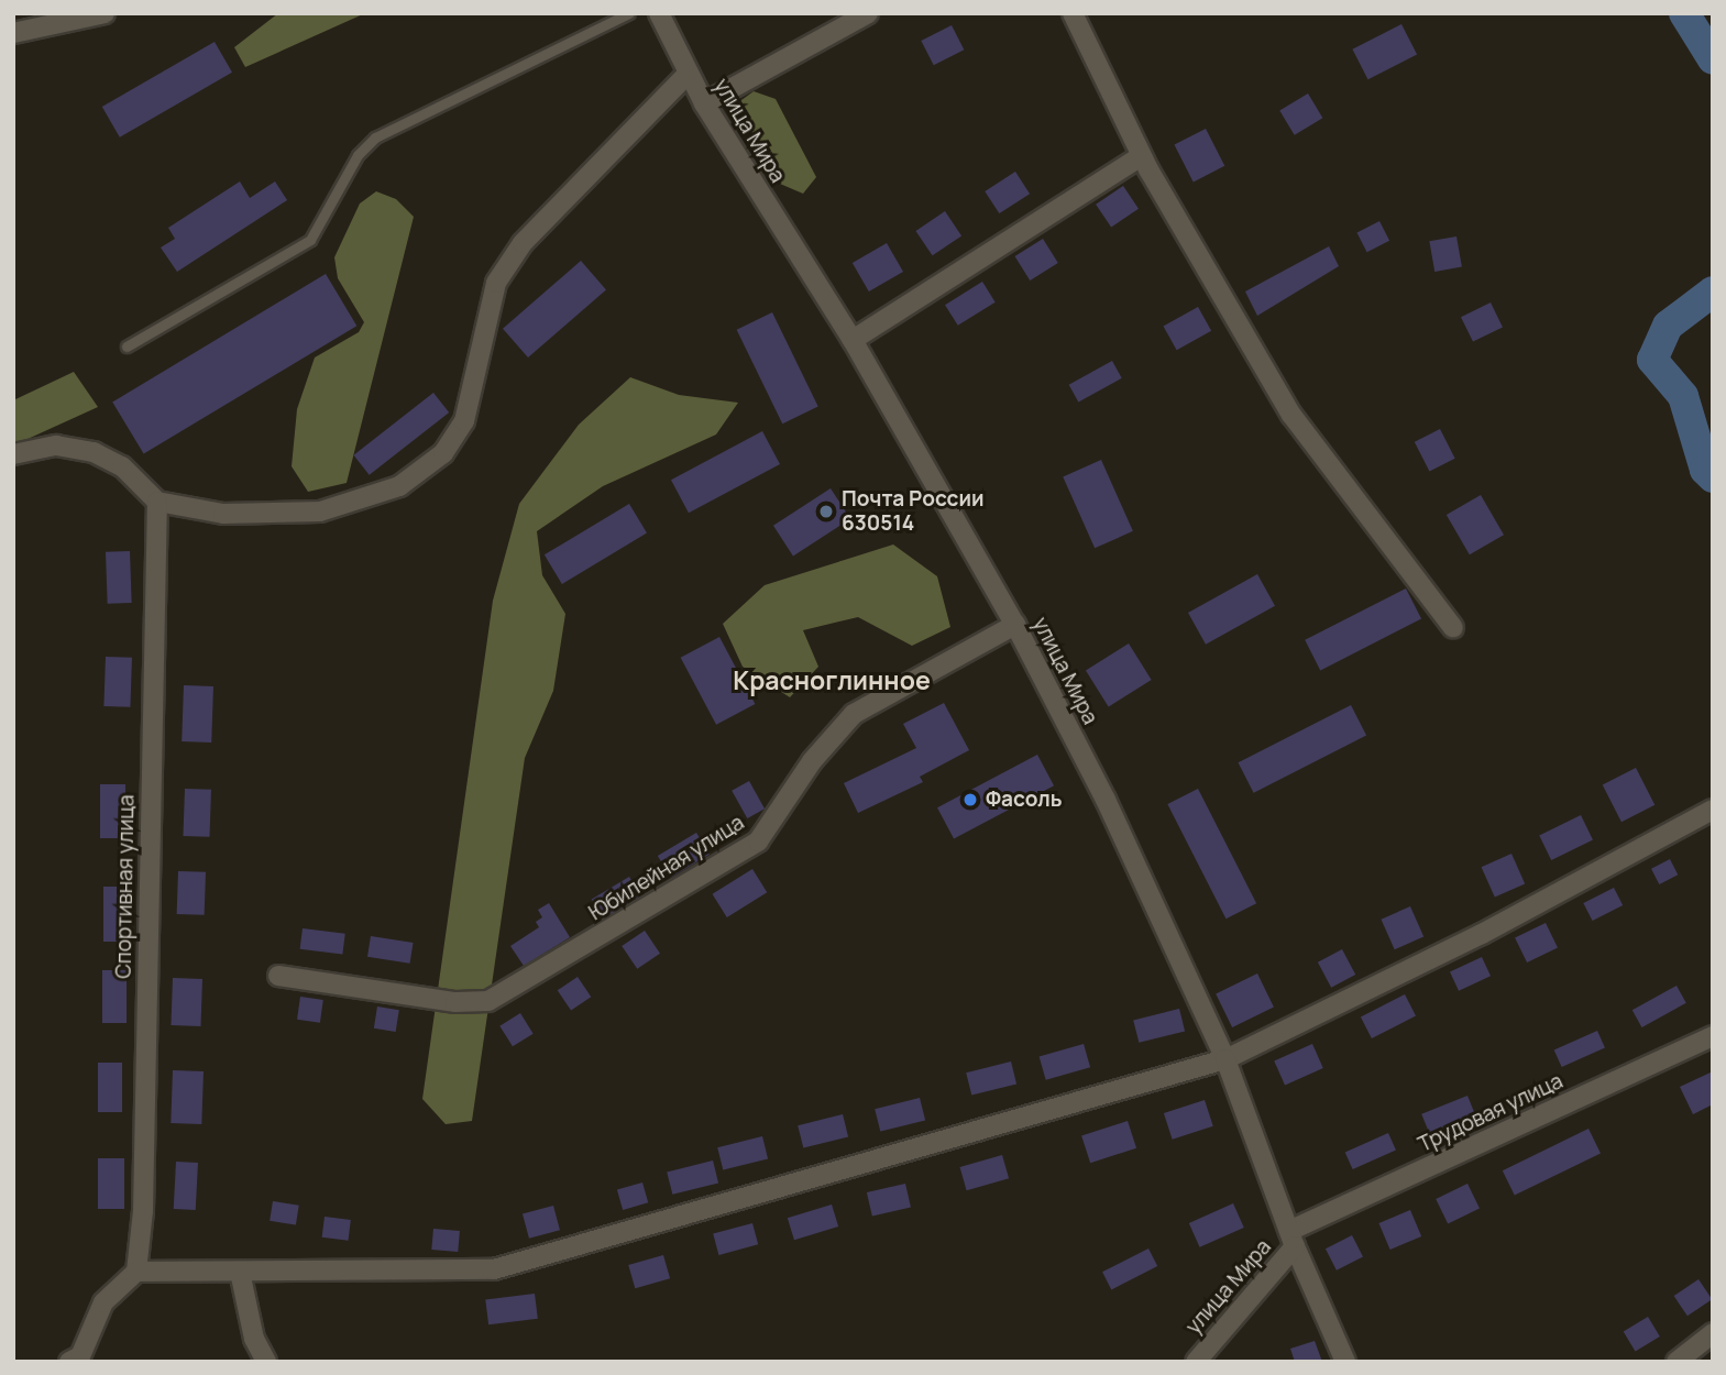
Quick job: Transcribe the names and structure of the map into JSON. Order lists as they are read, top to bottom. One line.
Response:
{"streets":{"street":["улица Мира","Юбилейная улица","Спортивная улица","Трудовая улица"]},"crossings":[["улица Мира","Юбилейная улица"],["улица Мира","Трудовая улица"]],"districts":["Красноглинное"],"places":["Почта России 630514","Фасоль"]}
